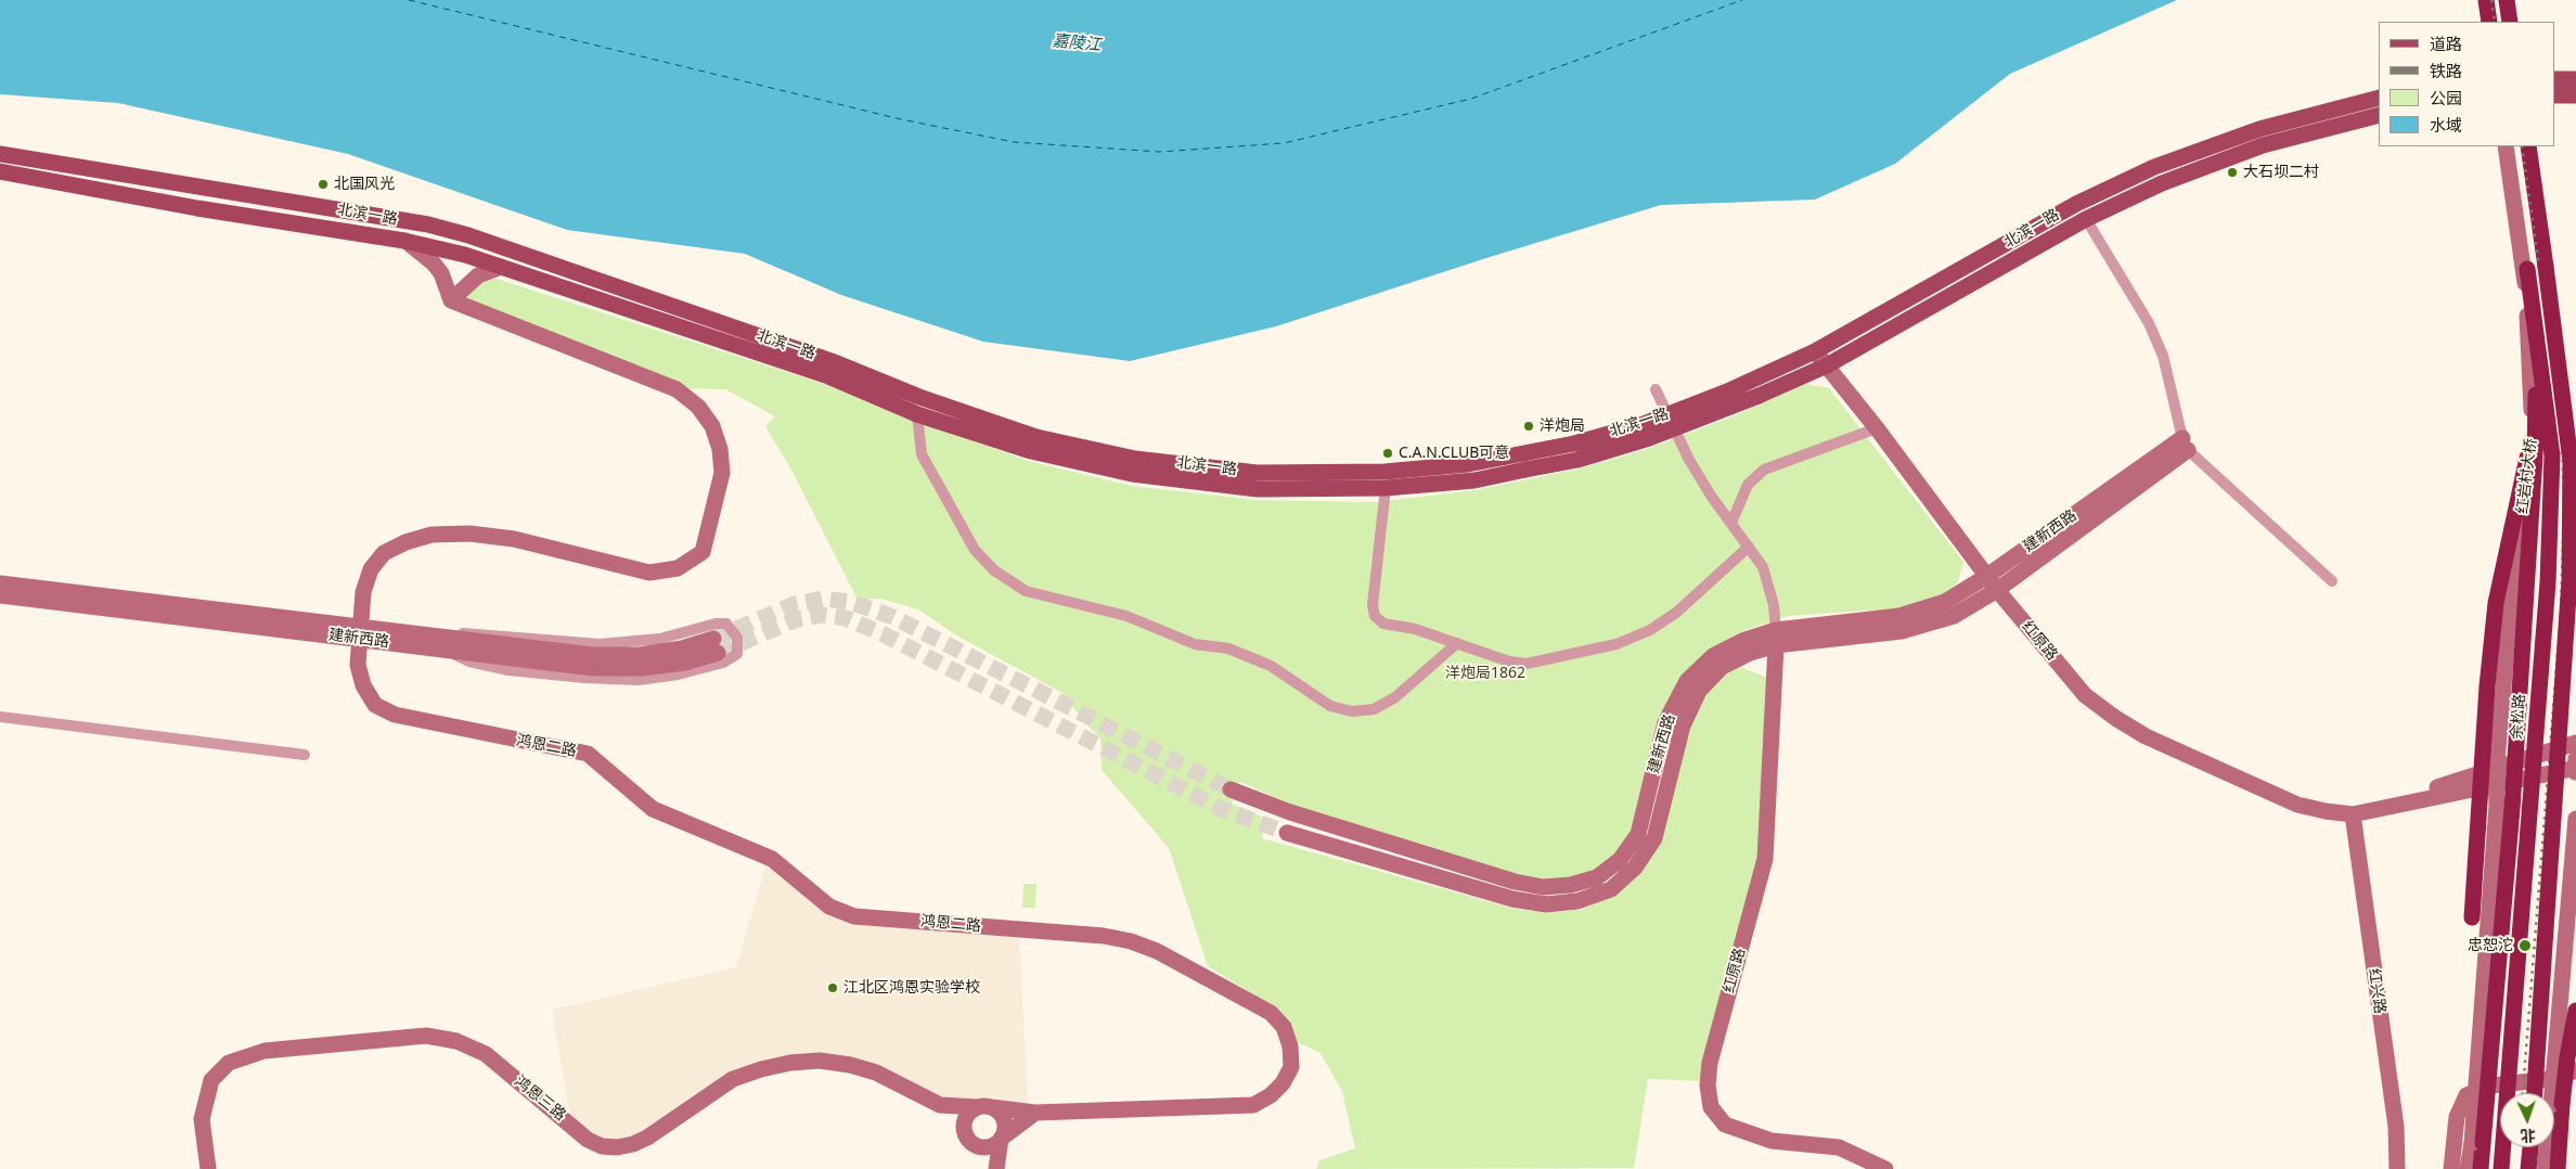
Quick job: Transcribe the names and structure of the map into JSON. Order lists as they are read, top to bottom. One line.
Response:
{"streets":{"highway":["红岩村大桥","余松路"],"main road":["北滨一路"],"street":["建新西路","红原路","鸿恩二路","红兴路","鸿恩三路"]},"crossings":[["北滨一路","红原路"],["红岩村大桥","余松路"],["建新西路","红原路"],["建新西路","鸿恩二路"],["红原路","红兴路"],["鸿恩二路","鸿恩三路"]],"water":["嘉陵江"],"parks":["洋炮局1862"],"places":["大石坝二村","北国风光","洋炮局","C.A.N.CLUB可意","忠恕沱","江北区鸿恩实验学校"],"legend":["道路","铁路","公园","水域"],"north":"bottom"}
